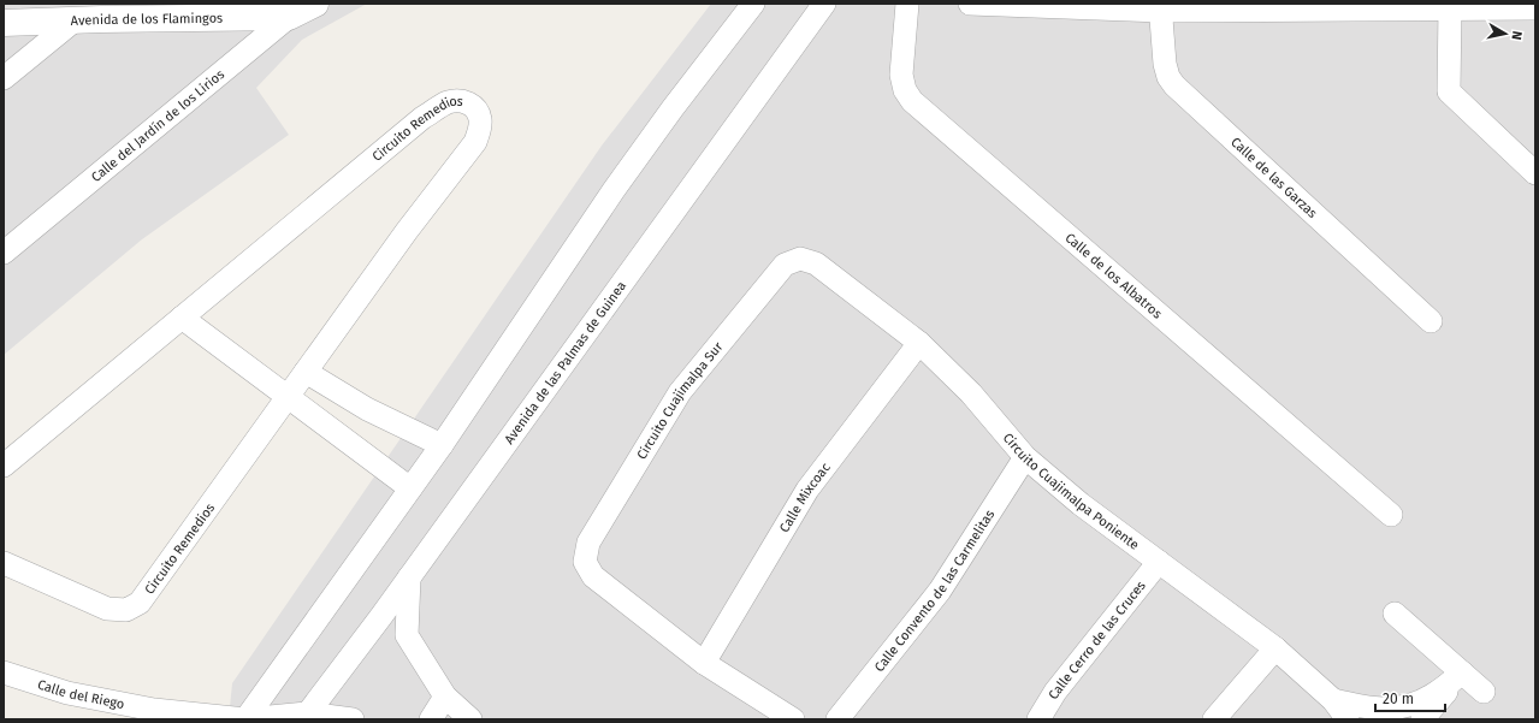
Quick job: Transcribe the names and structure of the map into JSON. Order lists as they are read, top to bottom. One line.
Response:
{"streets":{"street":["Avenida de los Flamingos","Calle del Jardín de los Lirios","Circuito Remedios","Calle de las Garzas","Calle de los Albatros","Avenida de las Palmas de Guinea","Circuito Cuajimalpa Sur","Circuito Cuajimalpa Poniente","Calle Mixcoac","Calle Convento de las Carmelitas","Calle Cerro de las Cruces","Calle del Riego"]},"crossings":[["Avenida de los Flamingos","Calle del Jardín de los Lirios"],["Avenida de las Palmas de Guinea","Calle del Riego"],["Circuito Cuajimalpa Sur","Circuito Cuajimalpa Poniente"],["Circuito Cuajimalpa Sur","Calle Mixcoac"],["Circuito Cuajimalpa Poniente","Calle Mixcoac"],["Circuito Cuajimalpa Poniente","Calle Convento de las Carmelitas"],["Circuito Cuajimalpa Poniente","Calle Cerro de las Cruces"]],"scale_bar":"20 m","north":"right"}
